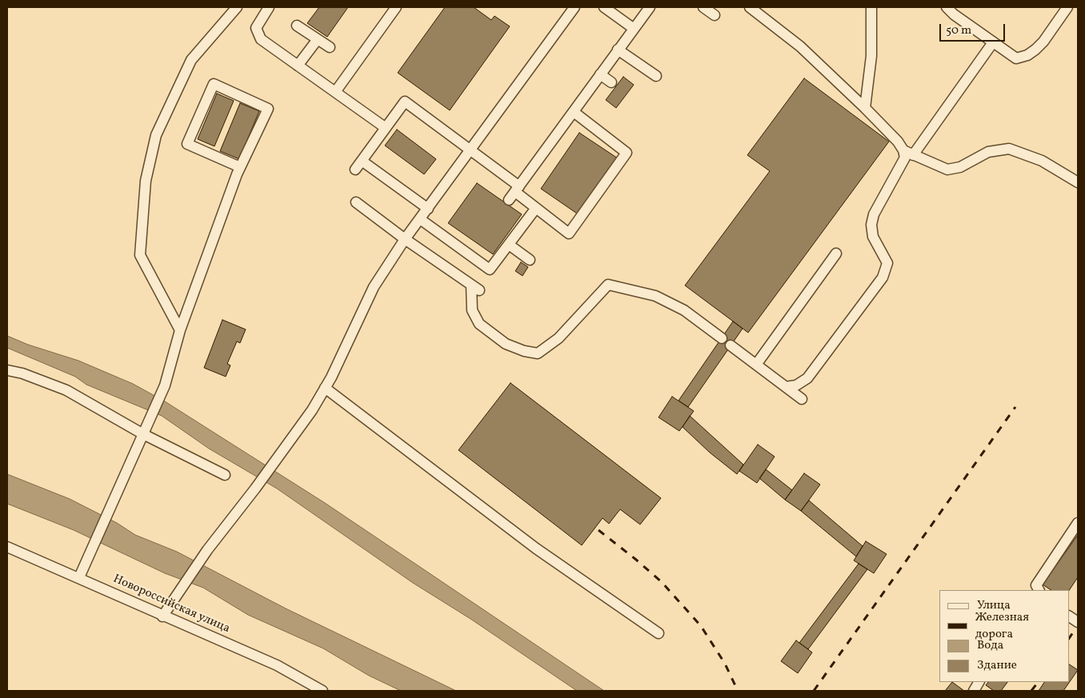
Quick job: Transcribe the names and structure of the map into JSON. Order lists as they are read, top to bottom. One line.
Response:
{"streets":{"street":["Новороссийская улица"]},"legend":["Улица","Железная дорога","Вода","Здание"],"scale_bar":"50 m"}
